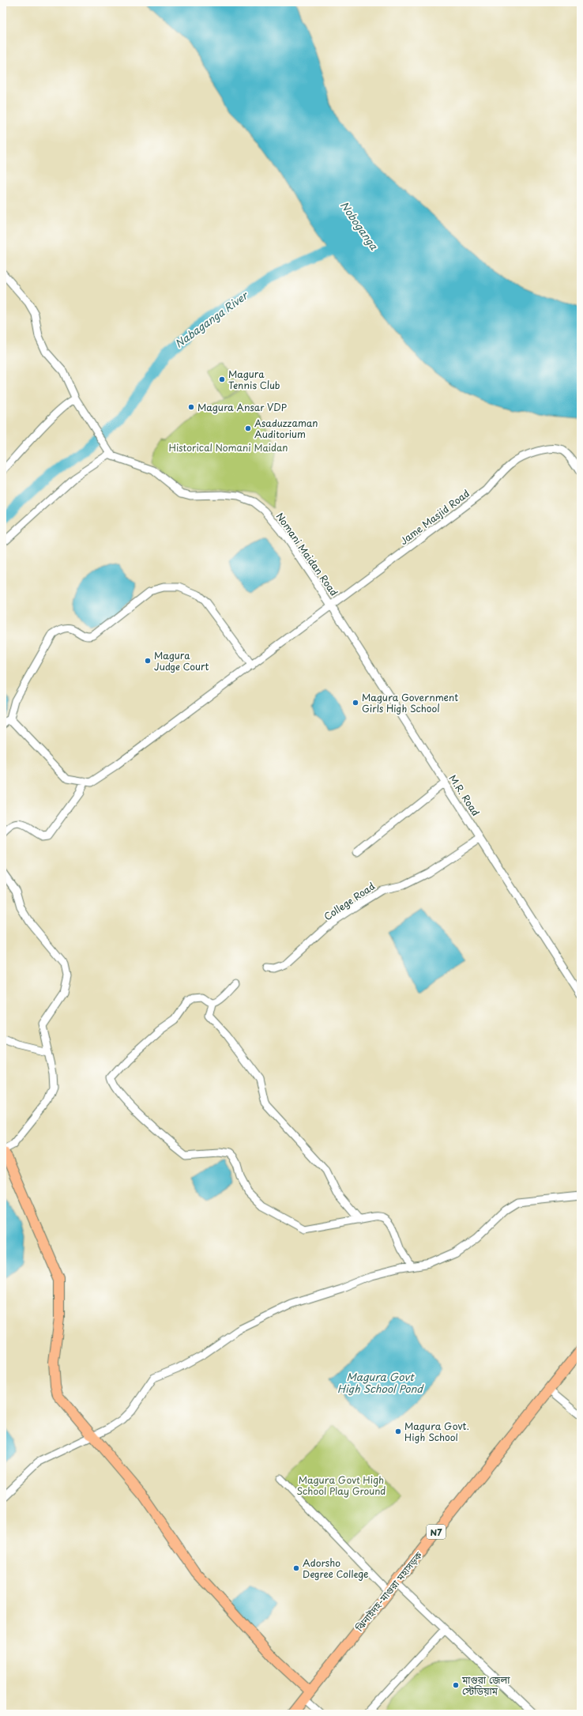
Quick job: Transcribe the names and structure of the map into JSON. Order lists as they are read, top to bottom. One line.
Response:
{"streets":{"highway":["N7","ঝিনাইদহ-মাগুরা মহাসড়ক"],"street":["Jame Masjid Road","Nomani Maidan Road","M.R. Road","College Road"]},"crossings":[["Jame Masjid Road","Nomani Maidan Road"],["Jame Masjid Road","M.R. Road"],["Nomani Maidan Road","M.R. Road"],["M.R. Road","College Road"]],"water":["Noboganga","Nabaganga River","Magura Govt High School Pond"],"parks":["Historical Nomani Maidan","Magura Govt High School Play Ground"],"places":["Magura Tennis Club","Magura Ansar VDP","Asaduzzaman Auditorium","Magura Judge Court","Magura Government Girls High School","Magura Govt. High School","Adorsho Degree College","মাগুরা জেলা স্টেডিয়াম"]}
